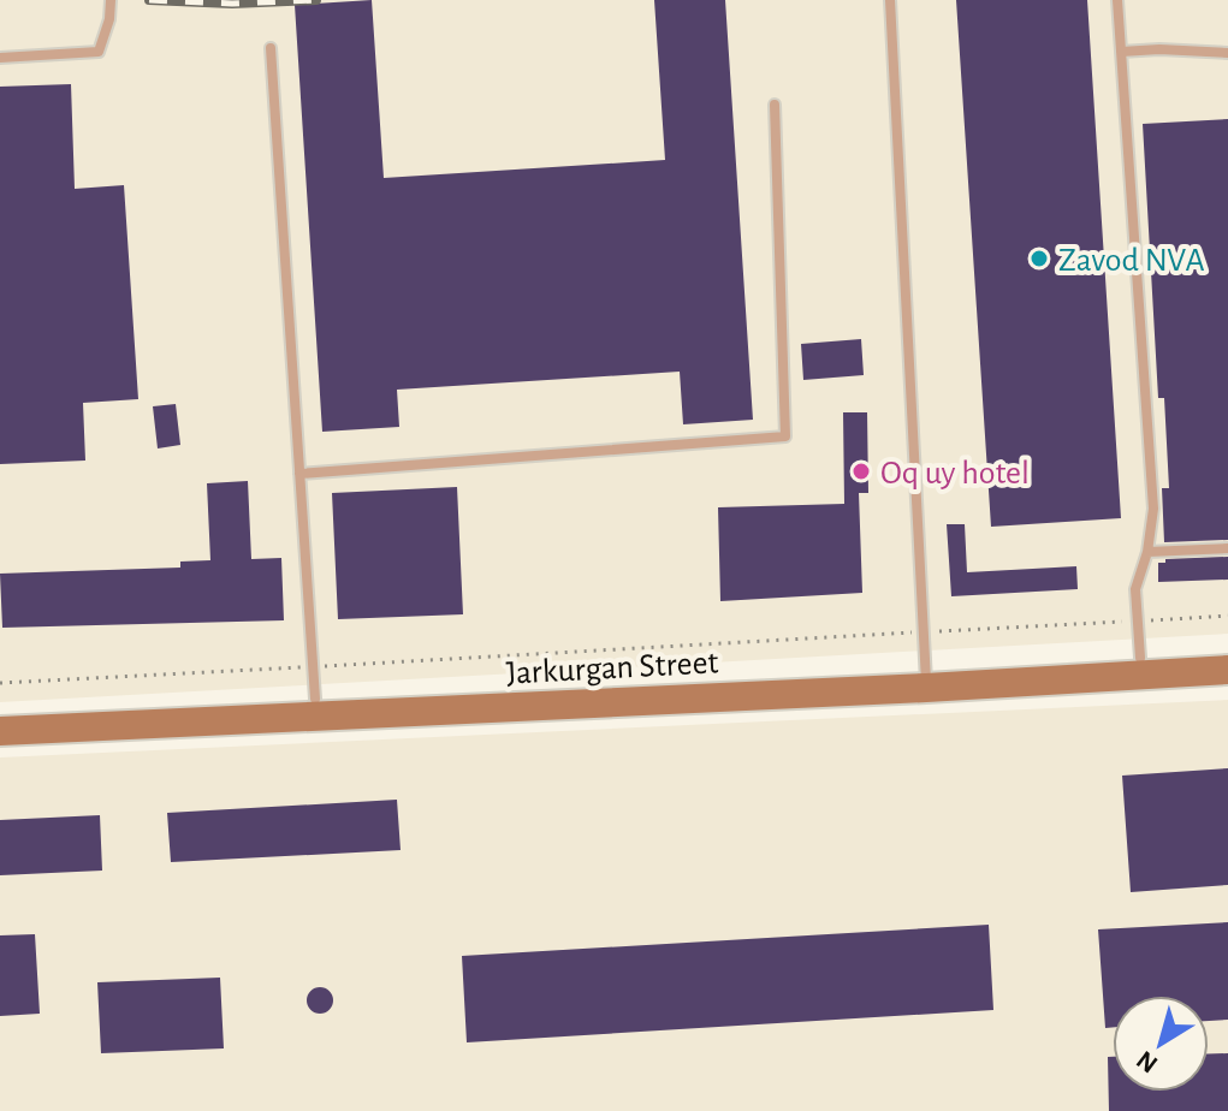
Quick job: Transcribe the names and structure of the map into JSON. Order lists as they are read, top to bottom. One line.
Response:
{"streets":{"main road":["Jarkurgan Street"]},"places":["Zavod NVA","Oq uy hotel"],"north":"bottom left"}
